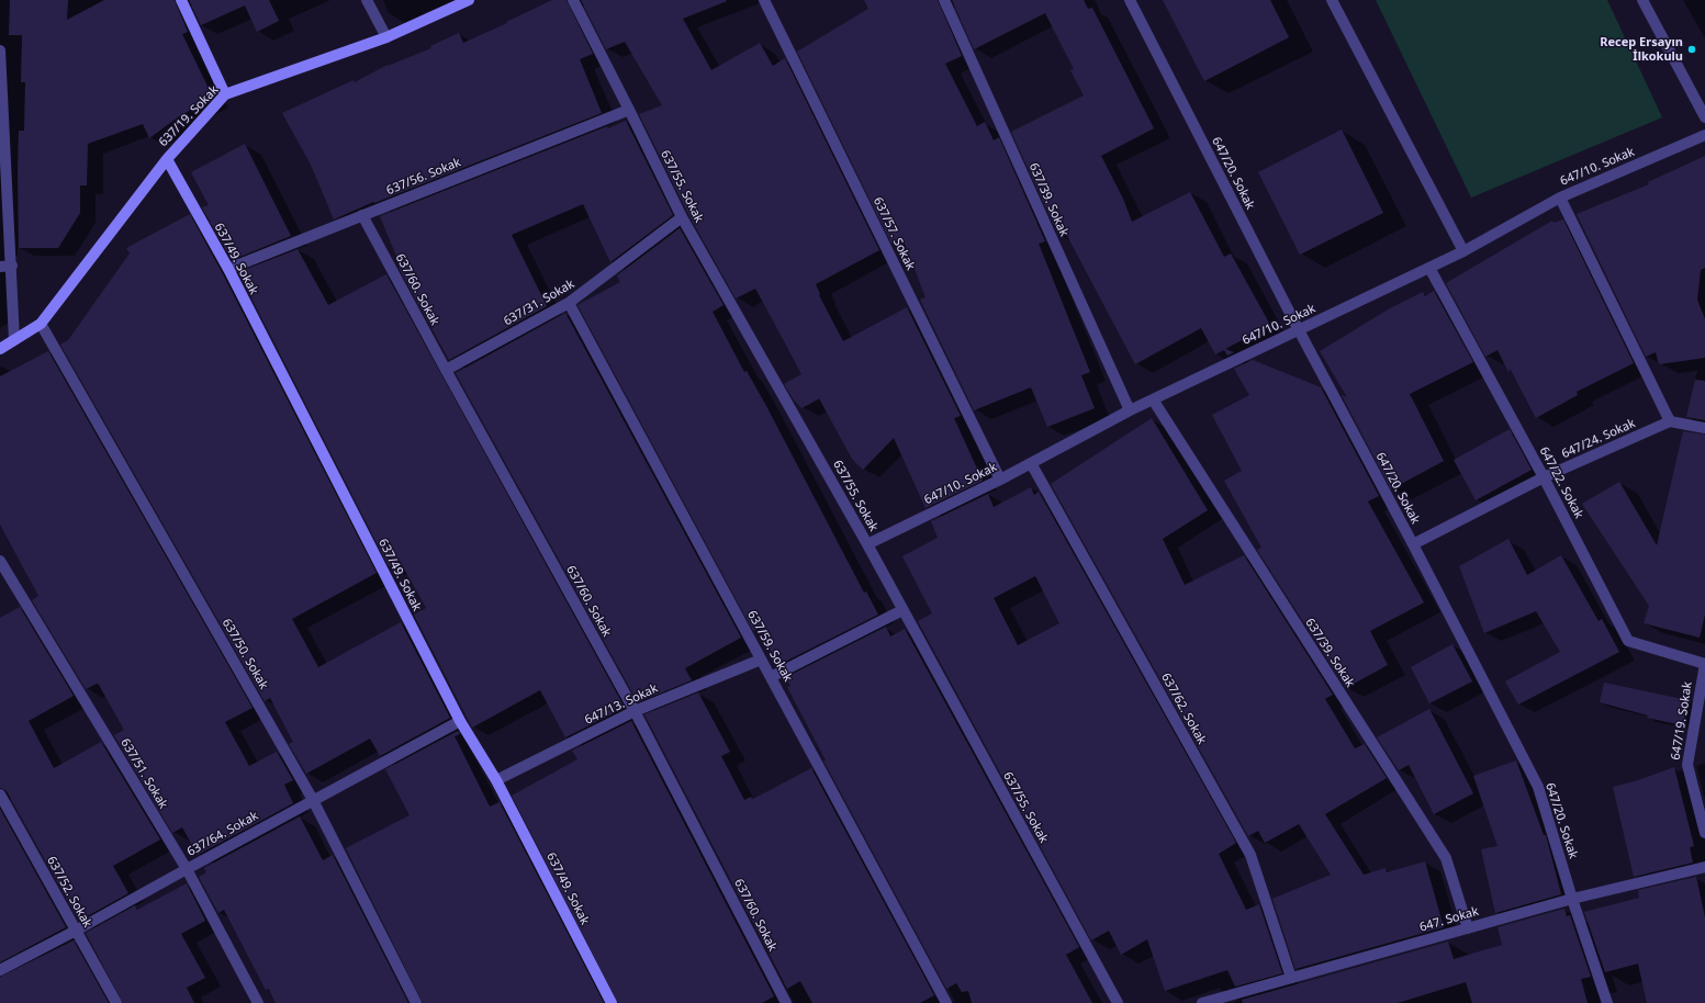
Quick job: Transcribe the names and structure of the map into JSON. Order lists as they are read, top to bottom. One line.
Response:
{"streets":{"street":["637/19. Sokak","647/10. Sokak","647/20. Sokak","637/56. Sokak","637/55. Sokak","637/39. Sokak","637/57. Sokak","637/49. Sokak","637/60. Sokak","637/31. Sokak","647/24. Sokak","647/22. Sokak","637/59. Sokak","637/50. Sokak","647/13. Sokak","637/62. Sokak","647/19. Sokak","637/51. Sokak","637/64. Sokak","637/52. Sokak","647. Sokak"]},"crossings":[["637/19. Sokak","637/49. Sokak"],["637/19. Sokak","637/50. Sokak"],["647/10. Sokak","647/20. Sokak"],["647/10. Sokak","637/55. Sokak"],["647/10. Sokak","637/39. Sokak"],["647/10. Sokak","637/57. Sokak"],["647/10. Sokak","647/22. Sokak"],["647/10. Sokak","637/62. Sokak"],["647/20. Sokak","647/24. Sokak"],["647/20. Sokak","647. Sokak"],["637/56. Sokak","637/55. Sokak"],["637/56. Sokak","637/49. Sokak"],["637/56. Sokak","637/60. Sokak"],["637/55. Sokak","637/31. Sokak"],["637/39. Sokak","647. Sokak"],["637/49. Sokak","647/13. Sokak"],["637/49. Sokak","637/64. Sokak"],["637/60. Sokak","637/31. Sokak"],["637/60. Sokak","647/13. Sokak"],["637/31. Sokak","637/59. Sokak"],["647/24. Sokak","647/22. Sokak"],["647/22. Sokak","647/19. Sokak"],["637/59. Sokak","647/13. Sokak"],["637/50. Sokak","637/64. Sokak"],["637/62. Sokak","647. Sokak"],["637/51. Sokak","637/64. Sokak"],["637/64. Sokak","637/52. Sokak"]],"places":["Recep Ersayın İlkokulu"]}
